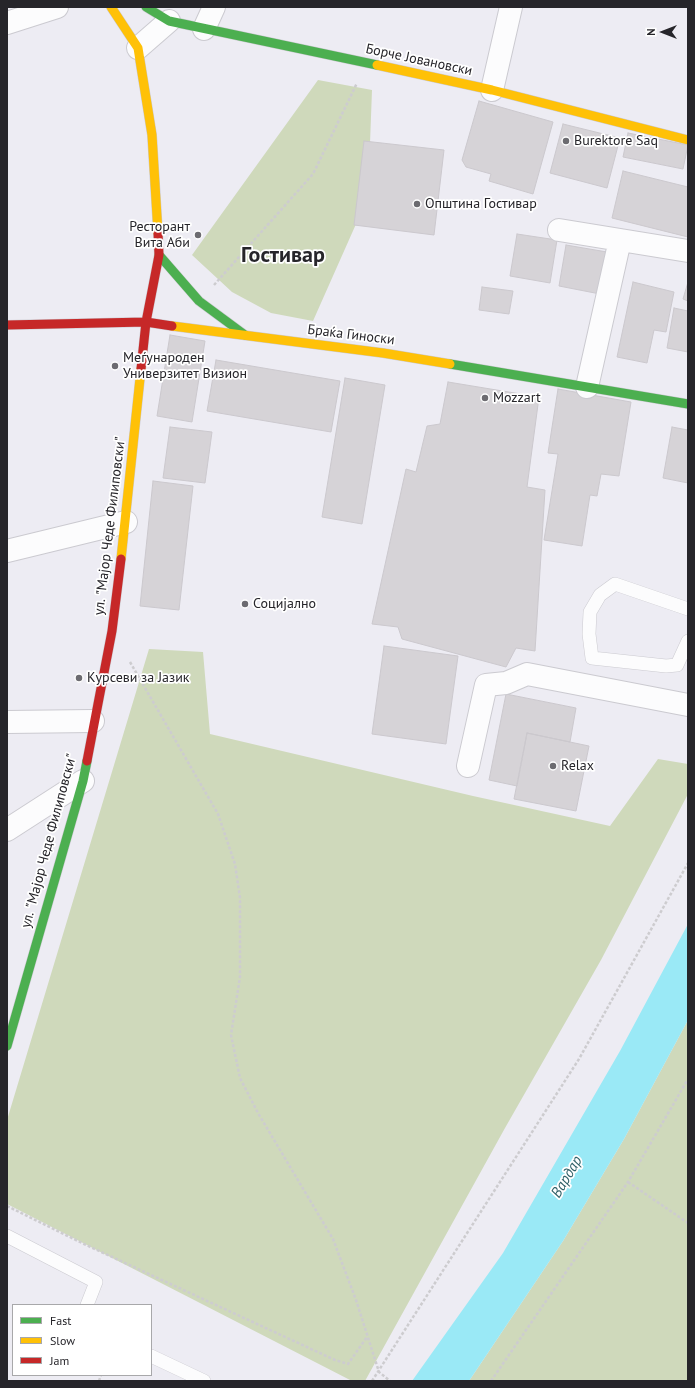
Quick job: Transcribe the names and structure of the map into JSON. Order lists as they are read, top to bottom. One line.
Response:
{"streets":{"street":["Борче Јовановски","Браќа Гиноски","ул. \"Мајор Чеде Филиповски\""]},"crossings":[["Браќа Гиноски","ул. \"Мајор Чеде Филиповски\""]],"districts":["Гостивар"],"water":["Вардар"],"places":["Burektore Saq","Општина Гостивар","Ресторант Вита Аби","Меѓународен Универзитет Визион","Mozzart","Социјално","Курсеви за Јазик","Relax"],"legend":["Fast","Slow","Jam"],"north":"left"}
